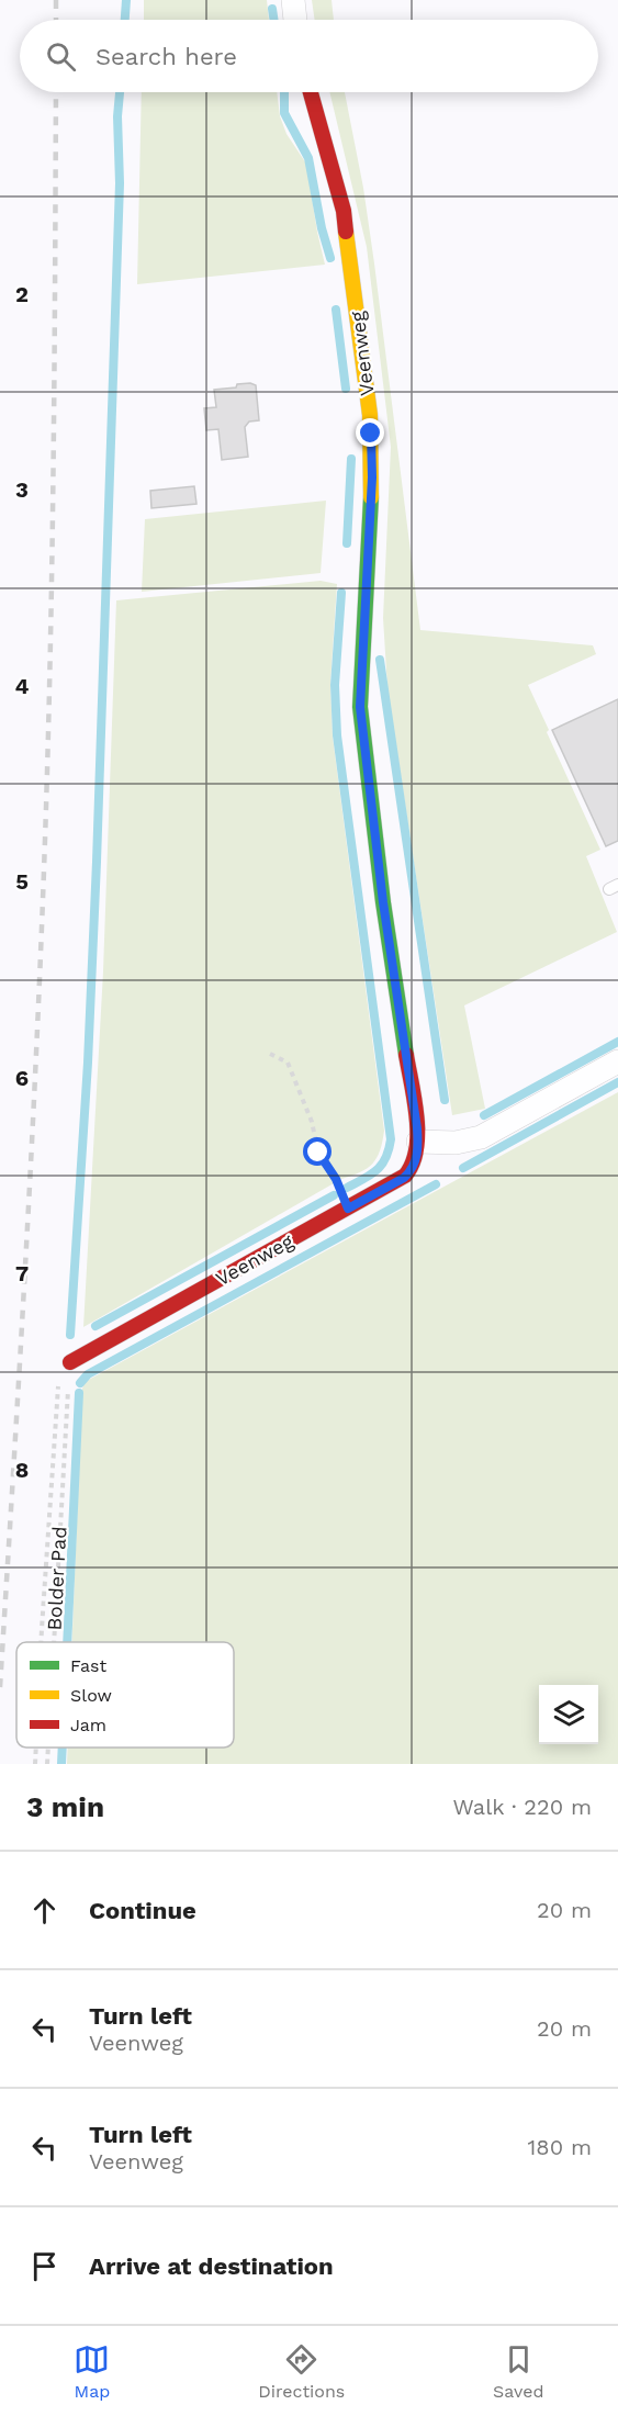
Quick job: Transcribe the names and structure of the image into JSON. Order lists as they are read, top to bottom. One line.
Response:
{"streets":{"street":["Veenweg"],"path":["Bolder Pad"]},"legend":["Fast","Slow","Jam"],"page":{"search":"Search here","heading":["3 min","Walk · 220 m"],"list":[["Continue","20 m"],["Turn left","Veenweg","20 m"],["Turn left","Veenweg","180 m"],"Arrive at destination"],"nav":["Map","Directions","Saved"]},"grid":{"rows":["2","3","4","5","6","7","8"]}}
